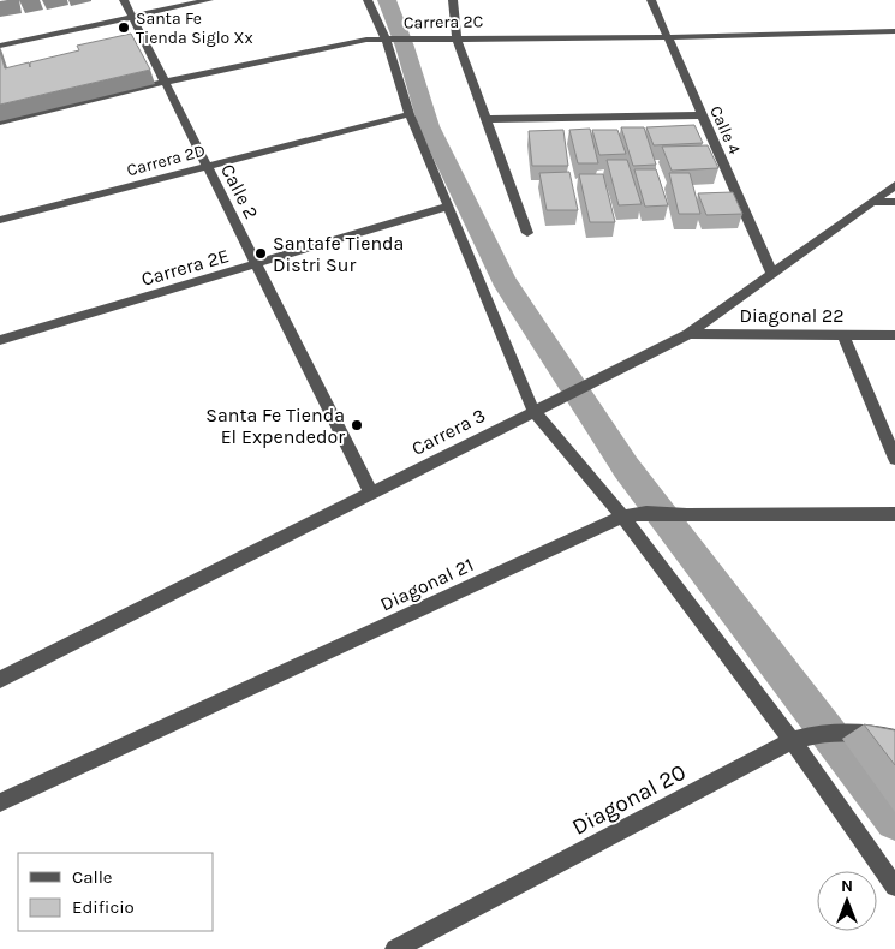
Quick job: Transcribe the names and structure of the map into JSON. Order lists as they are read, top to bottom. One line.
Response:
{"streets":{"street":["Carrera 2C","Calle 4","Carrera 2D","Calle 2","Carrera 2E","Diagonal 22","Carrera 3","Diagonal 21","Diagonal 20"]},"crossings":[["Carrera 2C","Calle 4"],["Carrera 2C","Calle 2"],["Calle 4","Carrera 3"],["Carrera 2D","Calle 2"],["Calle 2","Carrera 2E"],["Calle 2","Carrera 3"],["Diagonal 22","Carrera 3"]],"places":["Santa Fe Tienda Siglo Xx","Santafe Tienda Distri Sur","Santa Fe Tienda El Expendedor"],"legend":["Calle","Edificio"],"north":"top"}
